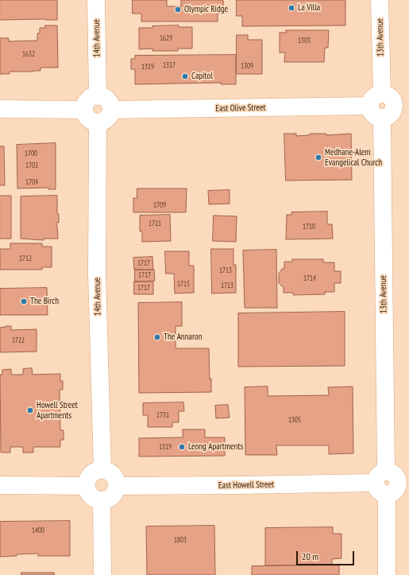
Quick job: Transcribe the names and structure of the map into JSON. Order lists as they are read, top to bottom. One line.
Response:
{"streets":{"street":["13th Avenue","14th Avenue","East Olive Street","East Howell Street"]},"crossings":[["13th Avenue","East Olive Street"],["13th Avenue","East Howell Street"],["14th Avenue","East Olive Street"],["14th Avenue","East Howell Street"]],"places":["La Villa","Olympic Ridge","Capitol","Medhane-Alem Evangelical Church","The Birch","The Annaron","Howell Street Apartments","Leong Apartments"],"house_numbers":["1629","1303","1632","1317","1309","1319","1700","1702","1704","1709","1711","1710","1712","1717","1713","1717","1714","1715","1713","1717","1722","1731","1305","1319","1400","1803"],"scale_bar":"20 m"}
